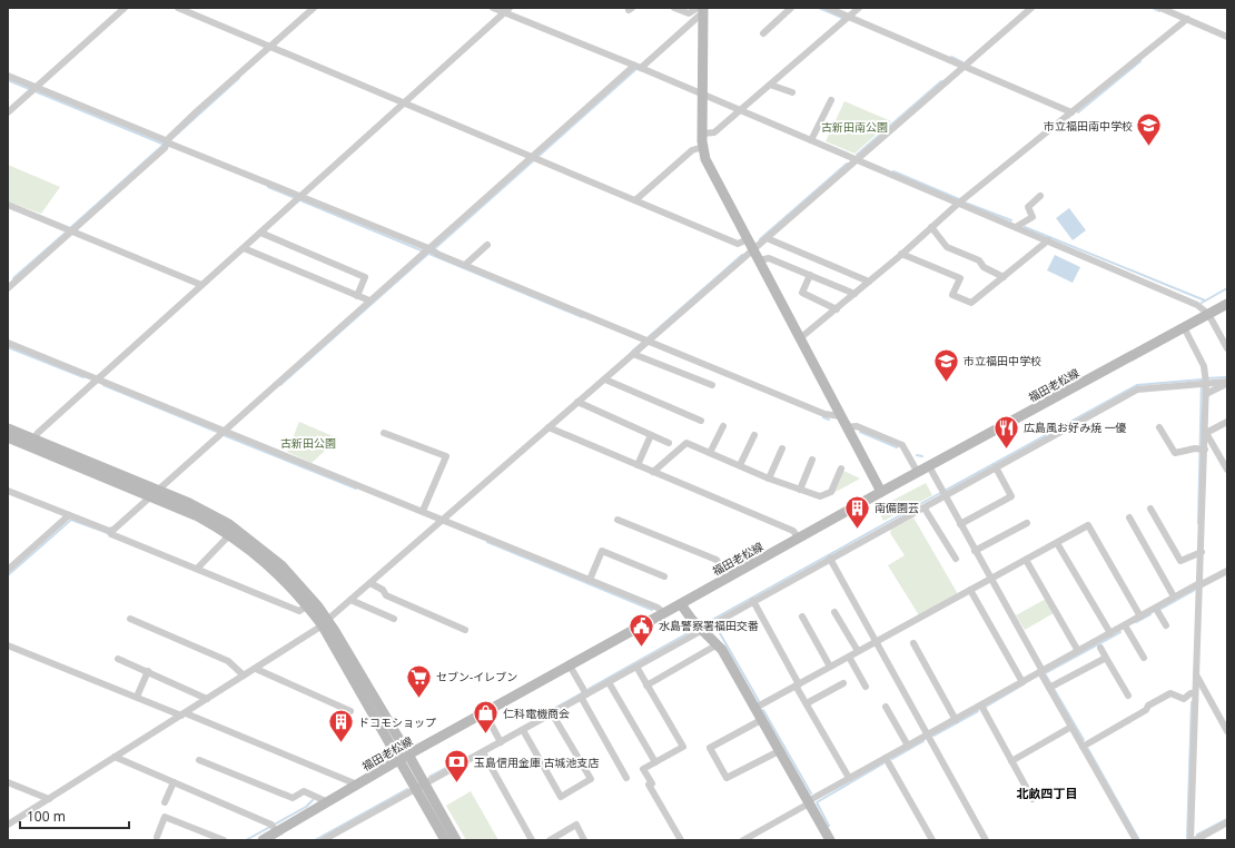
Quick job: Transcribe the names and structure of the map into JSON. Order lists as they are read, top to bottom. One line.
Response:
{"streets":{"street":["福田老松線"]},"districts":["北畝四丁目"],"parks":["古新田南公園","古新田公園"],"places":{"school or university":["市立福田南中学校","市立福田中学校"],"restaurant":["広島風お好み焼 一優"],"building":["南備園芸","ドコモショップ"],"public building":["水島警察署福田交番"],"supermarket":["セブン-イレブン"],"shop":["仁科電機商会"],"bank":["玉島信用金庫 古城池支店"]},"scale_bar":"100 m"}
